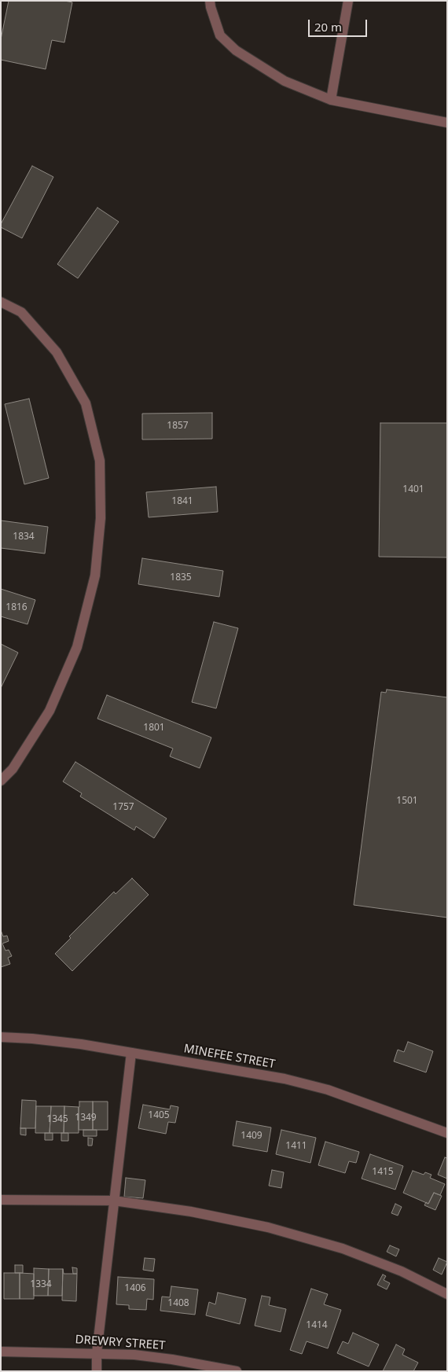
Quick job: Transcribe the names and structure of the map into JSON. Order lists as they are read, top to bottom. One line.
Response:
{"streets":{"street":["MINEFEE STREET","DREWRY STREET"]},"house_numbers":["1857","1401","1841","1834","1835","1816","1801","1501","1757","1405","1349","1345","1409","1411","1415","1334","1406","1408","1414"],"scale_bar":"20 m"}
